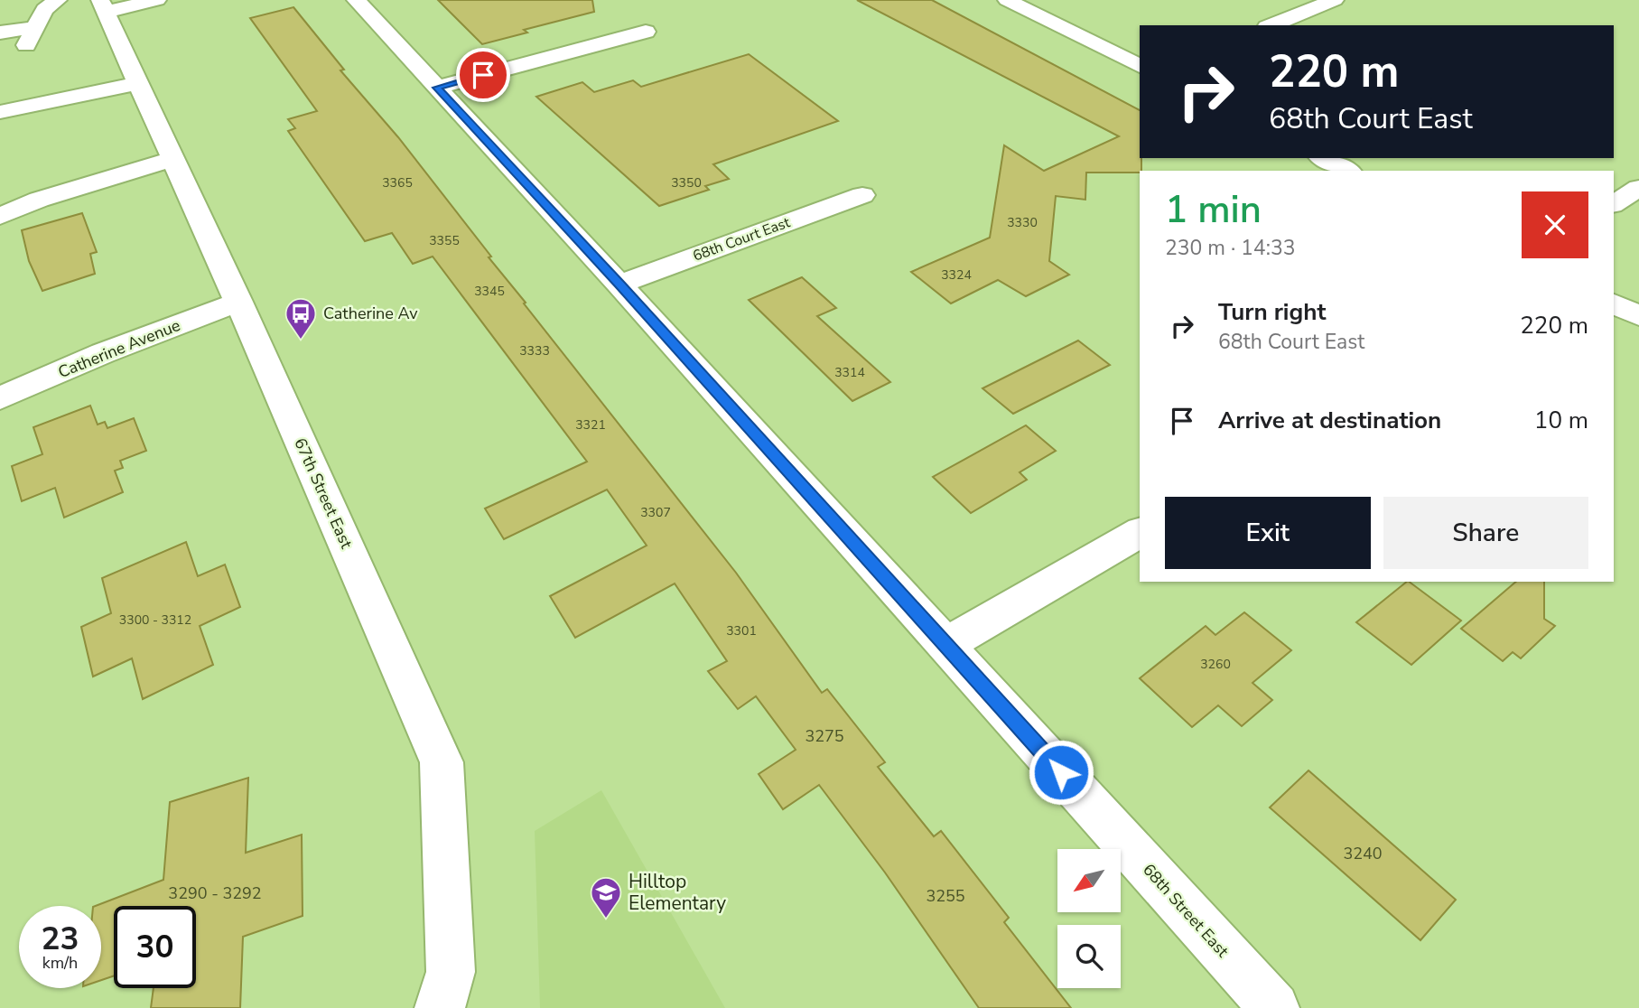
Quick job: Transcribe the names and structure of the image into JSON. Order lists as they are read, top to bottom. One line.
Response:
{"streets":{"street":["68th Court East","Catherine Avenue","67th Street East","68th Street East"]},"crossings":[["68th Court East","68th Street East"],["Catherine Avenue","67th Street East"]],"places":{"bus stop":["Catherine Av"],"school or university":["Hilltop Elementary"]},"house_numbers":["3365","3350","3330","3355","3324","3345","3333","3314","3321","3307","3300 - 3312","3301","3260","3275","3240","3290 - 3292","3255"],"north":"bottom left","page":{"turn":["220 m","68th Court East"],"heading":["1 min","230 m · 14:33"],"list":[{"name":"Turn right","note":"68th Court East","value":"220 m"},{"name":"Arrive at destination","value":"10 m"}],"buttons":["Exit","Share"],"speed":"23 km/h","limit":"30"}}
